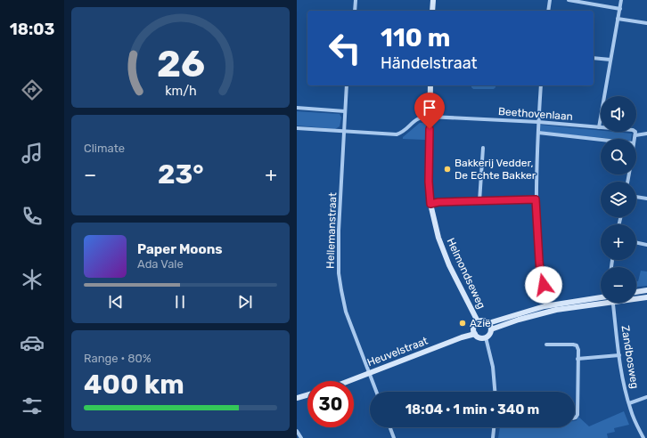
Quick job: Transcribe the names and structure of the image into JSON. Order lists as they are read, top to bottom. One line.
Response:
{"streets":{"street":["Beethovenlaan","Hellemanstraat","Helmondseweg","Heuvelstraat","Zandbosweg"]},"crossings":[["Beethovenlaan","Hellemanstraat"],["Beethovenlaan","Helmondseweg"],["Hellemanstraat","Heuvelstraat"],["Helmondseweg","Heuvelstraat"]],"places":["Bakkerij Vedder, De Echte Bakker","Azië"],"page":{"tabs":"18:03","turn":["110 m","Händelstraat"],"map_buttons":["+","−"],"tile":["Climate",["Range · 80%","400 km"]],"heat":["−","23°","+"],"song":["Paper Moons","Ada Vale"],"limit":"30","trip":"18:04 · 1 min · 340 m","gauge":["26","km/h"]}}
